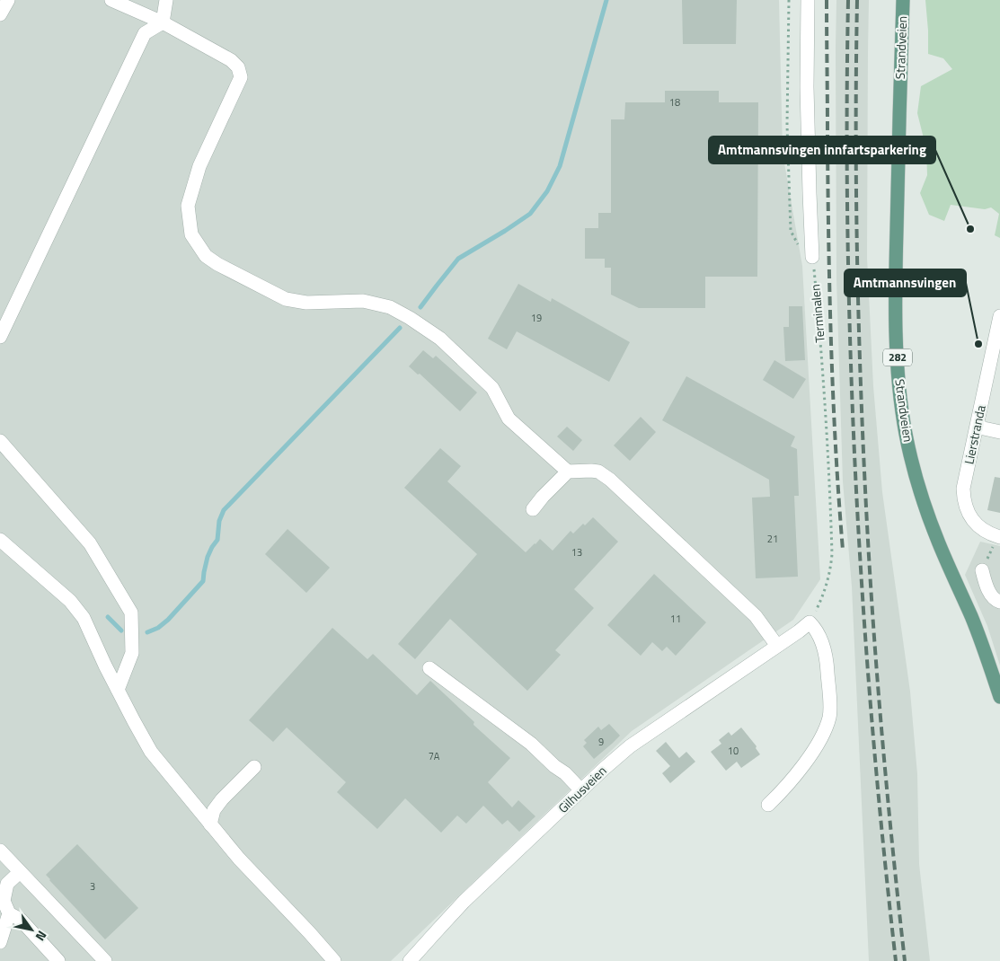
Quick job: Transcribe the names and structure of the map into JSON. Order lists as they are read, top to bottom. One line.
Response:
{"streets":{"main road":["Strandveien","282"],"street":["Lierstranda","Gilhusveien"],"path":["Terminalen"]},"crossings":[["Terminalen","Gilhusveien"]],"places":["Amtmannsvingen innfartsparkering","Amtmannsvingen"],"house_numbers":["18","19","21","13","11","9","10","7A","3"],"north":"bottom right"}
